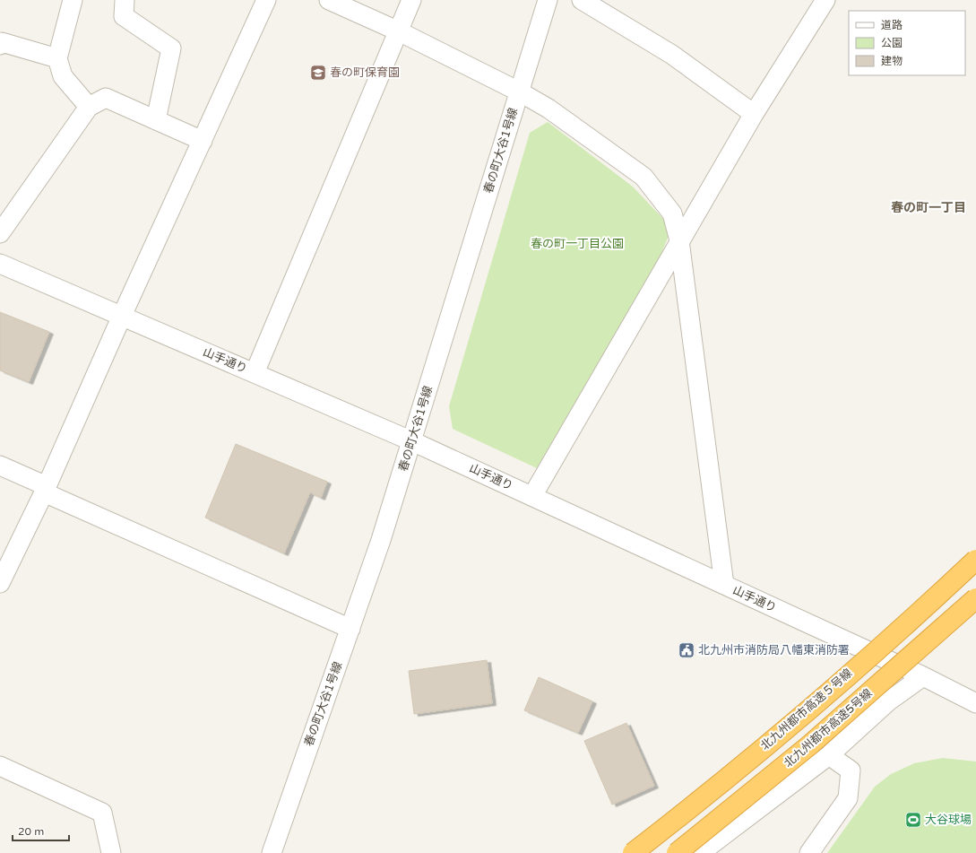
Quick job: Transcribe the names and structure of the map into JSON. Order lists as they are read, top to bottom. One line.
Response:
{"streets":{"highway":["北九州都市高速５号線","北九州都市高速5号線"],"street":["春の町大谷1号線","山手通り"]},"crossings":[["春の町大谷1号線","山手通り"]],"districts":["春の町一丁目"],"parks":["春の町一丁目公園"],"places":{"school or university":["春の町保育園"],"public building":["北九州市消防局八幡東消防署"],"sports":["大谷球場"]},"legend":["道路","公園","建物"],"scale_bar":"20 m"}
